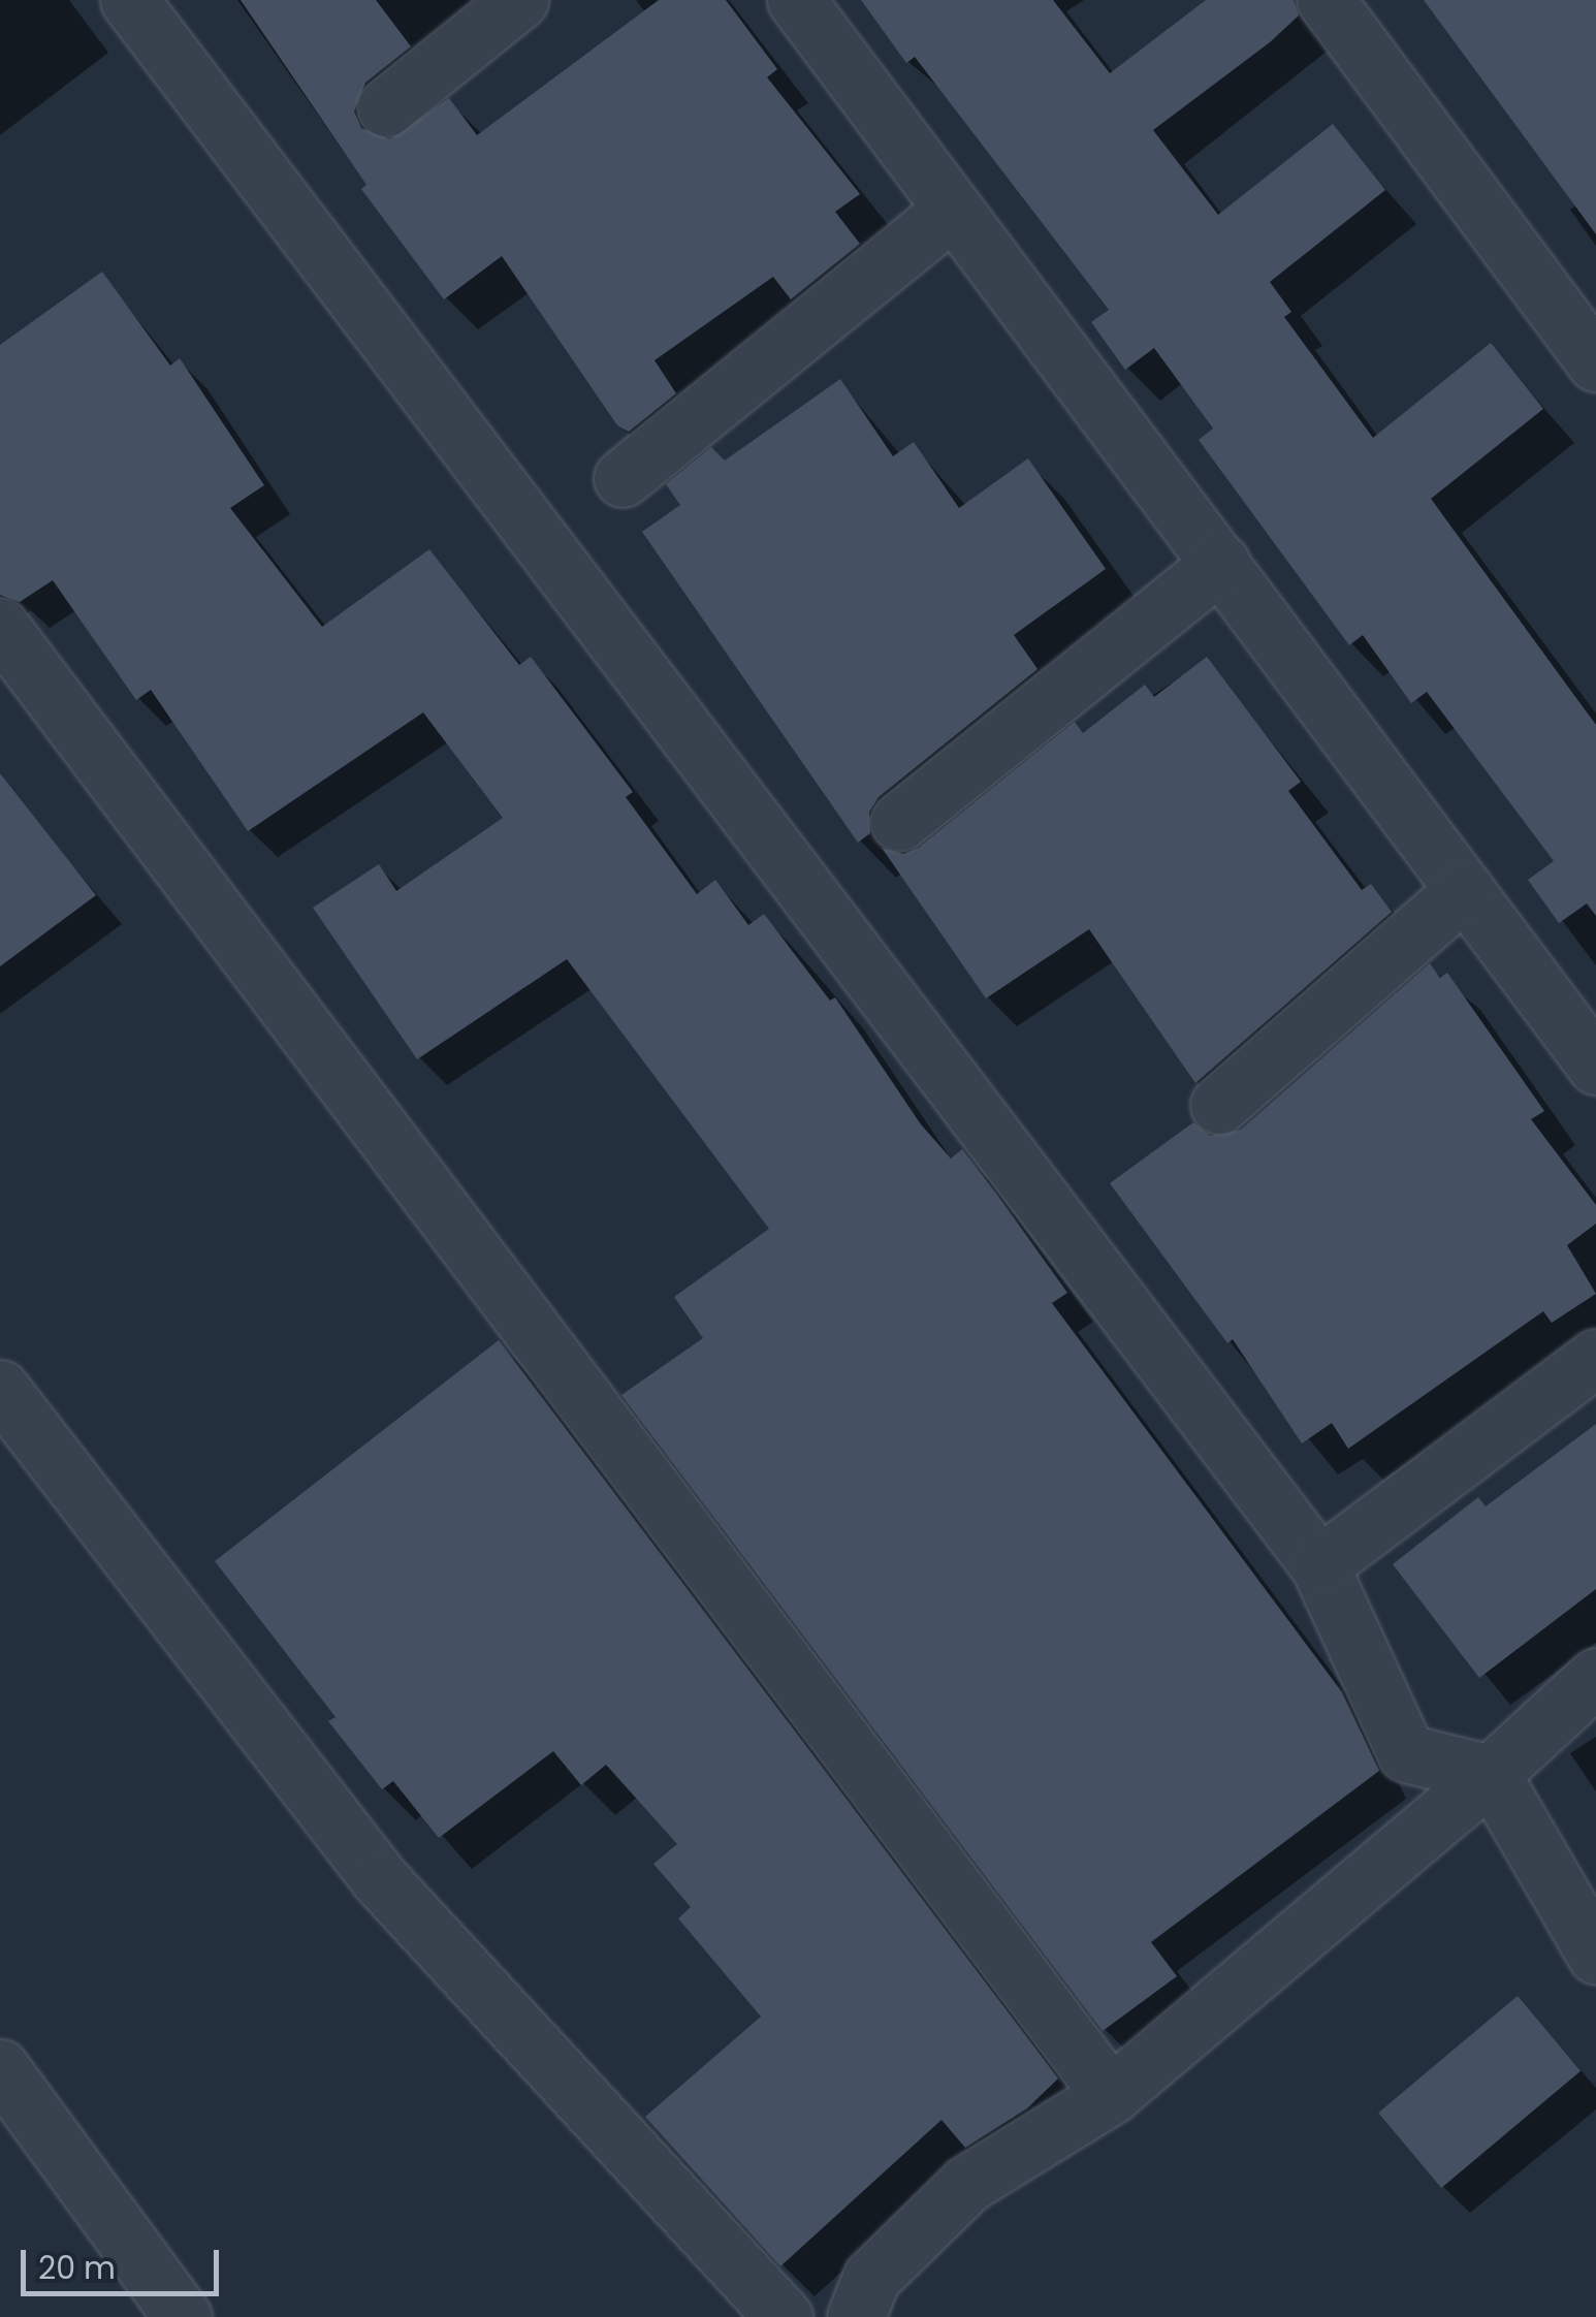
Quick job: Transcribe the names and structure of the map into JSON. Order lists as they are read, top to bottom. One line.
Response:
{"scale_bar":"20 m"}
